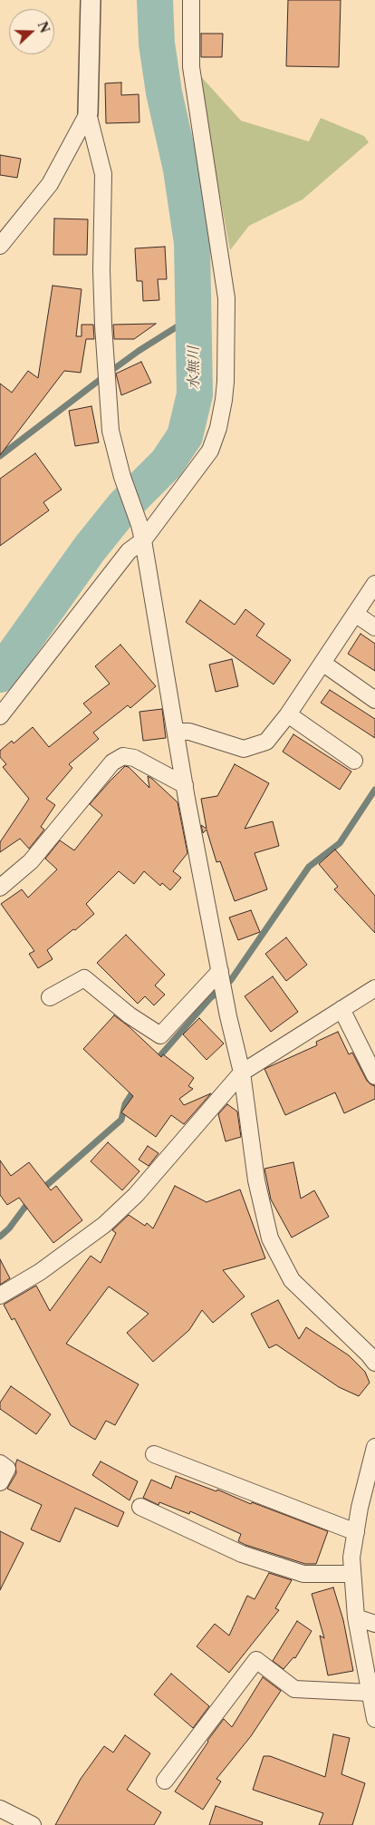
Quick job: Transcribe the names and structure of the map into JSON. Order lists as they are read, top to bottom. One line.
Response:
{"water":["水無川"],"north":"right"}
